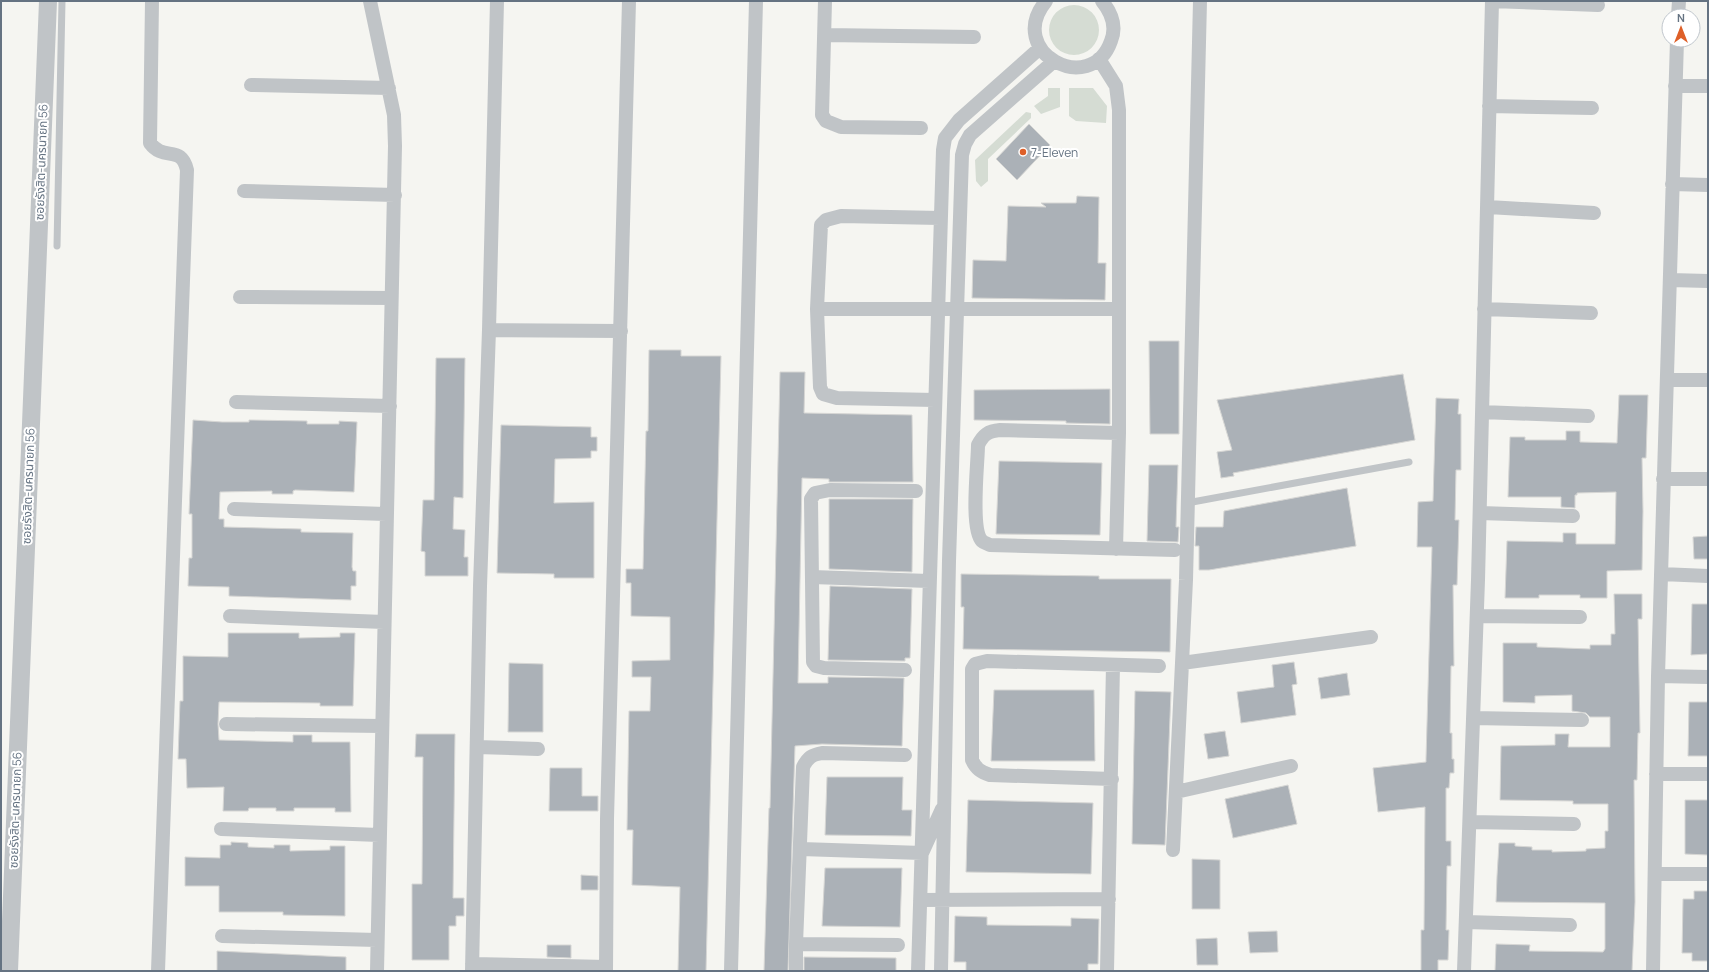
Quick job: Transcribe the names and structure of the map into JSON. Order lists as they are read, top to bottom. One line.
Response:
{"streets":{"street":["ซอยรังสิต-นครนายก 56"]},"places":["7-Eleven"],"north":"top"}
